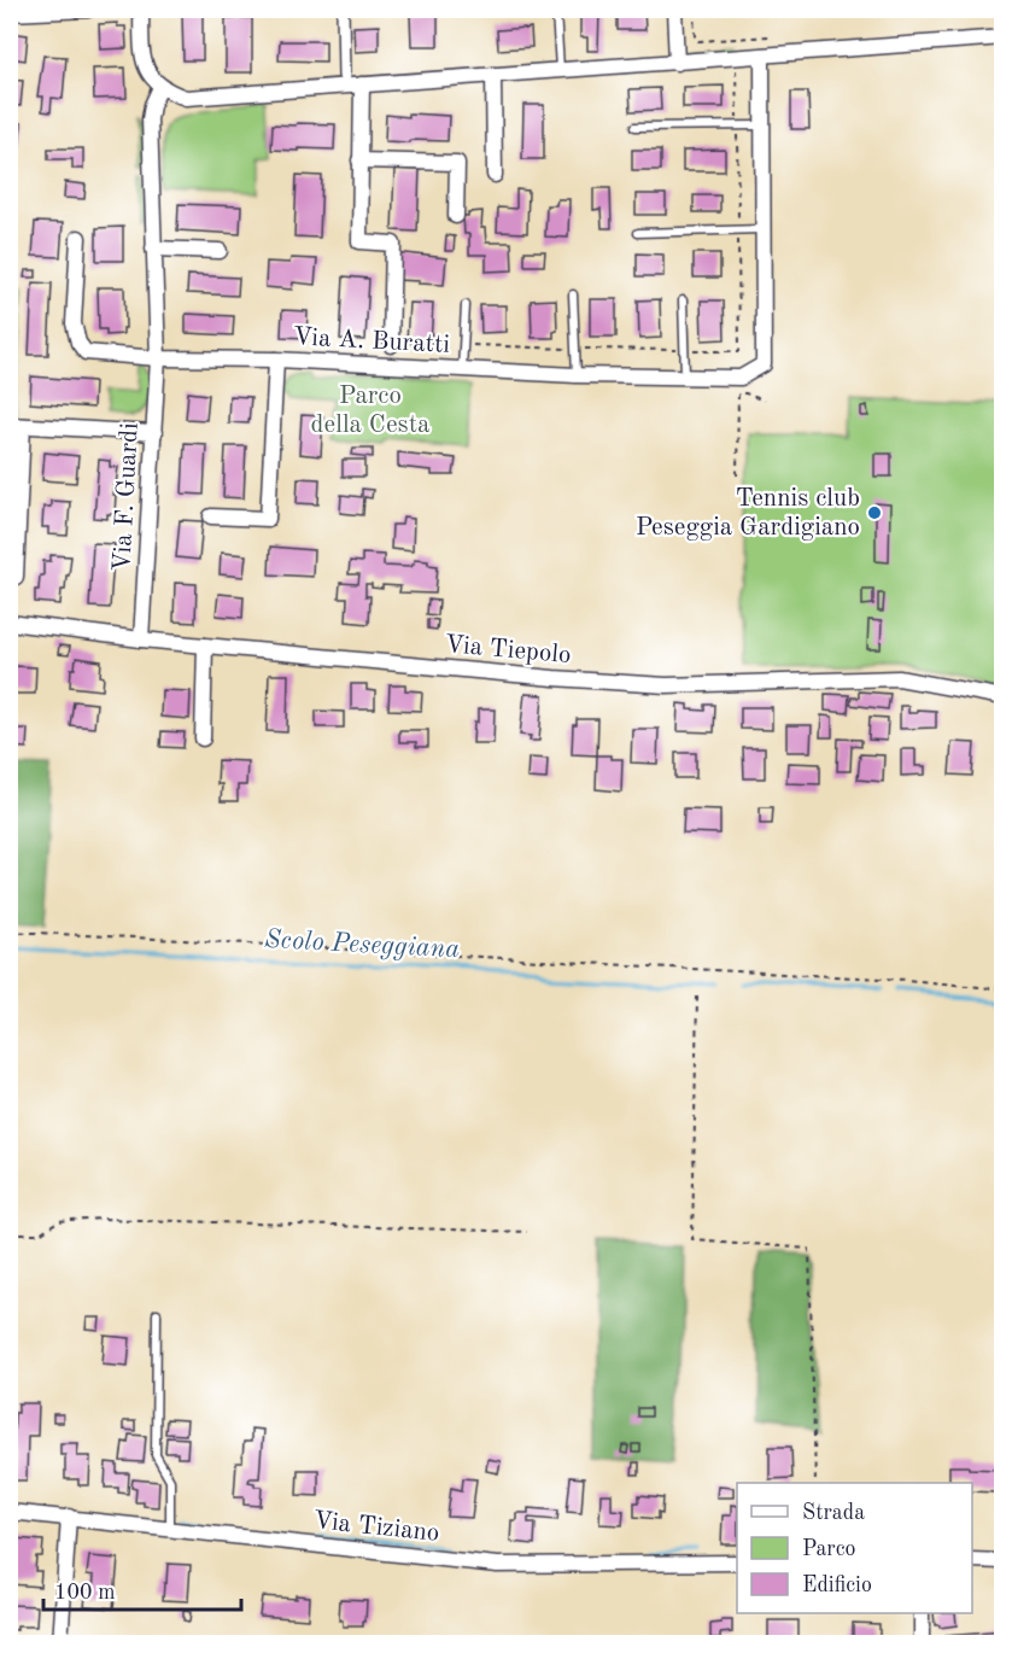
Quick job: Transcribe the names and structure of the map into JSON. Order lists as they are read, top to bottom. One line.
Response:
{"streets":{"street":["Via A. Buratti","Via F. Guardi","Via Tiepolo","Via Tiziano"]},"crossings":[["Via A. Buratti","Via F. Guardi"],["Via F. Guardi","Via Tiepolo"]],"water":["Scolo Peseggiana"],"parks":["Parco della Cesta"],"places":["Tennis club Peseggia Gardigiano"],"legend":["Strada","Parco","Edificio"],"scale_bar":"100 m"}
